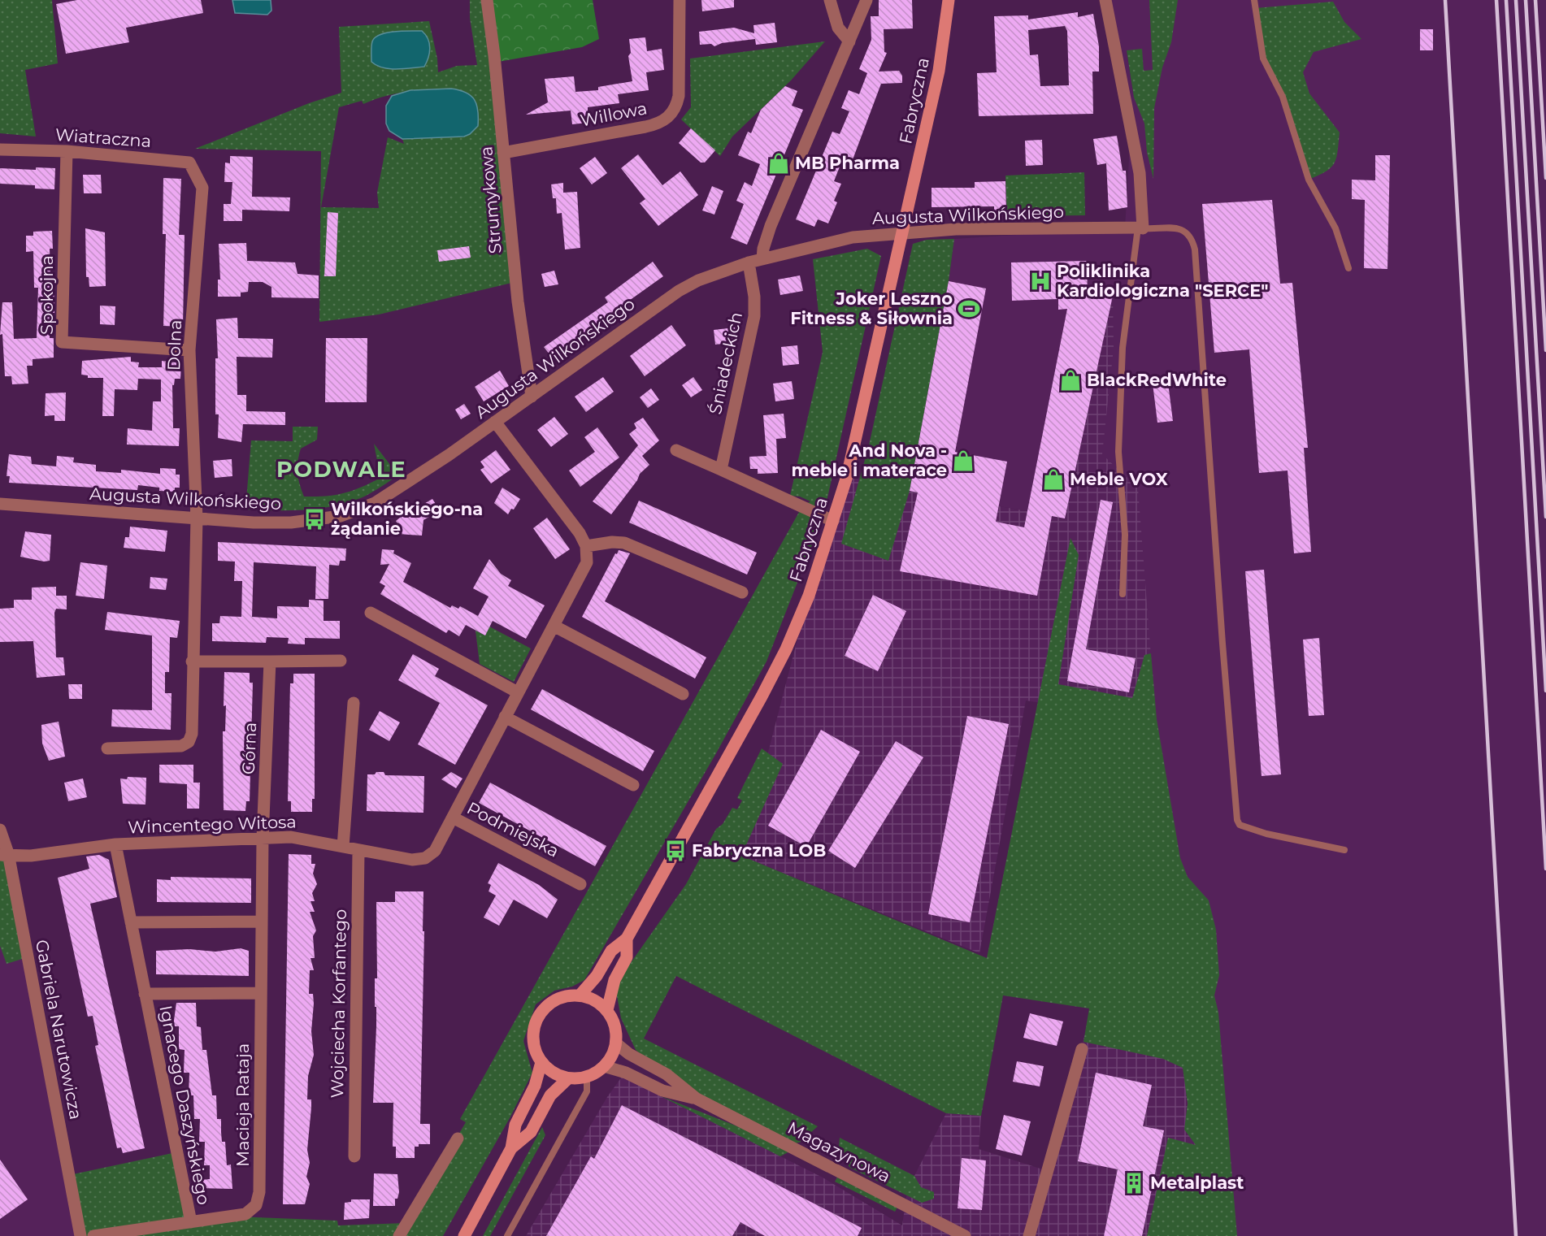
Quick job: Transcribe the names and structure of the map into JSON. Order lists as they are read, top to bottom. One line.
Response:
{"streets":{"street":["Fabryczna","Willowa","Wiatraczna","Strumykowa","Augusta Wilkońskiego","Spokojna","Dolna","Śniadeckich","Górna","Wincentego Witosa","Podmiejska","Wojciecha Korfantego","Gabriela Narutowicza","Ignacego Daszyńskiego","Macieja Rataja","Magazynowa"]},"crossings":[["Fabryczna","Augusta Wilkońskiego"],["Fabryczna","Magazynowa"],["Willowa","Strumykowa"],["Wiatraczna","Spokojna"],["Wiatraczna","Dolna"],["Strumykowa","Augusta Wilkońskiego"],["Augusta Wilkońskiego","Dolna"],["Augusta Wilkońskiego","Śniadeckich"],["Spokojna","Dolna"],["Górna","Wincentego Witosa"],["Górna","Macieja Rataja"],["Wincentego Witosa","Podmiejska"],["Wincentego Witosa","Wojciecha Korfantego"],["Wincentego Witosa","Gabriela Narutowicza"],["Wincentego Witosa","Ignacego Daszyńskiego"],["Wincentego Witosa","Macieja Rataja"],["Ignacego Daszyńskiego","Macieja Rataja"]],"districts":["PODWALE"],"places":{"shop":["MB Pharma","BlackRedWhite","And Nova - meble i materace","Meble VOX"],"hospital":["Poliklinika Kardiologiczna \"SERCE\""],"sports":["Joker Leszno Fitness & Siłownia"],"bus stop":["Wilkońskiego-na żądanie","Fabryczna LOB"],"building":["Metalplast"]}}
